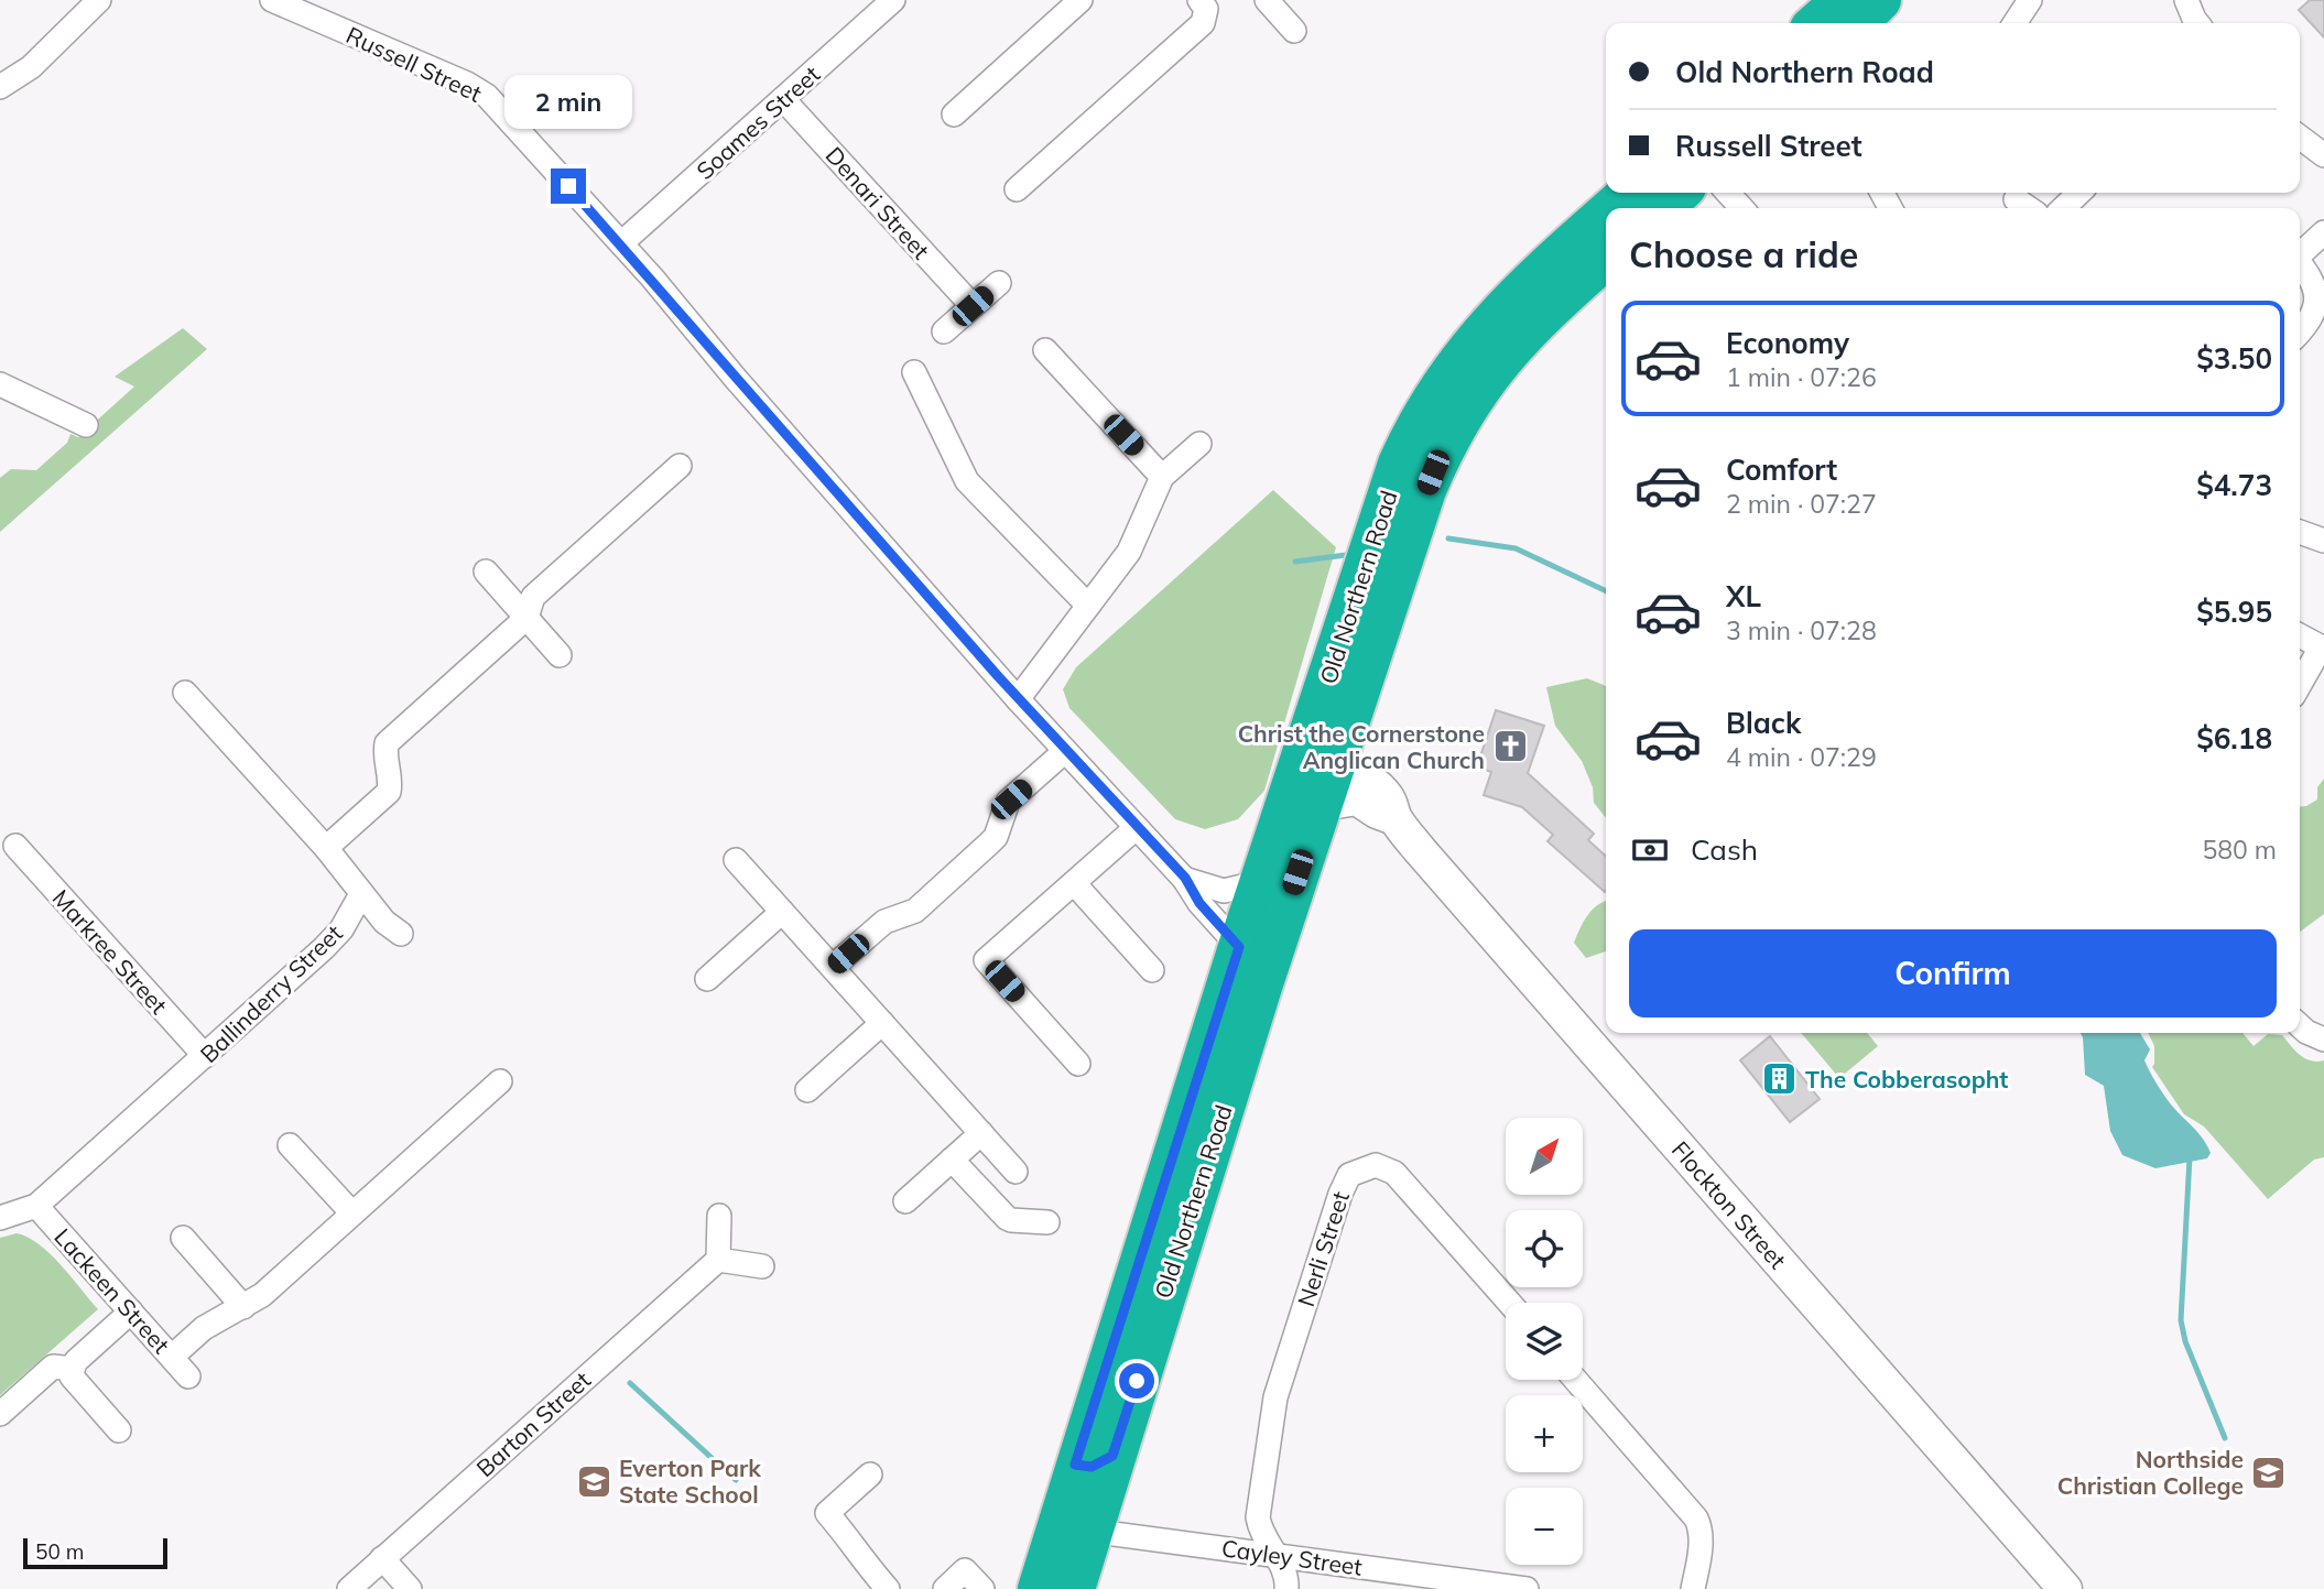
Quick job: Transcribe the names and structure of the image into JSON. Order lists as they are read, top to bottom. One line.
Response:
{"streets":{"highway":["Old Northern Road"],"street":["Russell Street","Soames Street","Denari Street","Markree Street","Ballinderry Street","Flockton Street","Nerli Street","Lackeen Street","Barton Street","Cayley Street"]},"crossings":[["Russell Street","Soames Street"],["Russell Street","Old Northern Road"],["Soames Street","Denari Street"],["Old Northern Road","Flockton Street"],["Old Northern Road","Cayley Street"],["Markree Street","Ballinderry Street"],["Ballinderry Street","Lackeen Street"],["Nerli Street","Cayley Street"]],"places":{"church":["Christ the Cornerstone Anglican Church"],"building":["The Cobberasopht"],"school or university":["Northside Christian College","Everton Park State School"]},"scale_bar":"50 m","north":"top right","page":{"banner":["Old Northern Road","Russell Street"],"bubble":"2 min","heading":"Choose a ride","list":[{"name":"Economy","note":"1 min · 07:26","value":"$3.50"},{"name":"Comfort","note":"2 min · 07:27","value":"$4.73"},{"name":"XL","note":"3 min · 07:28","value":"$5.95"},{"name":"Black","note":"4 min · 07:29","value":"$6.18"}],"pay":["Cash","580 m"],"buttons":"Confirm","map_buttons":["+","−"],"scale":"50 m"}}
